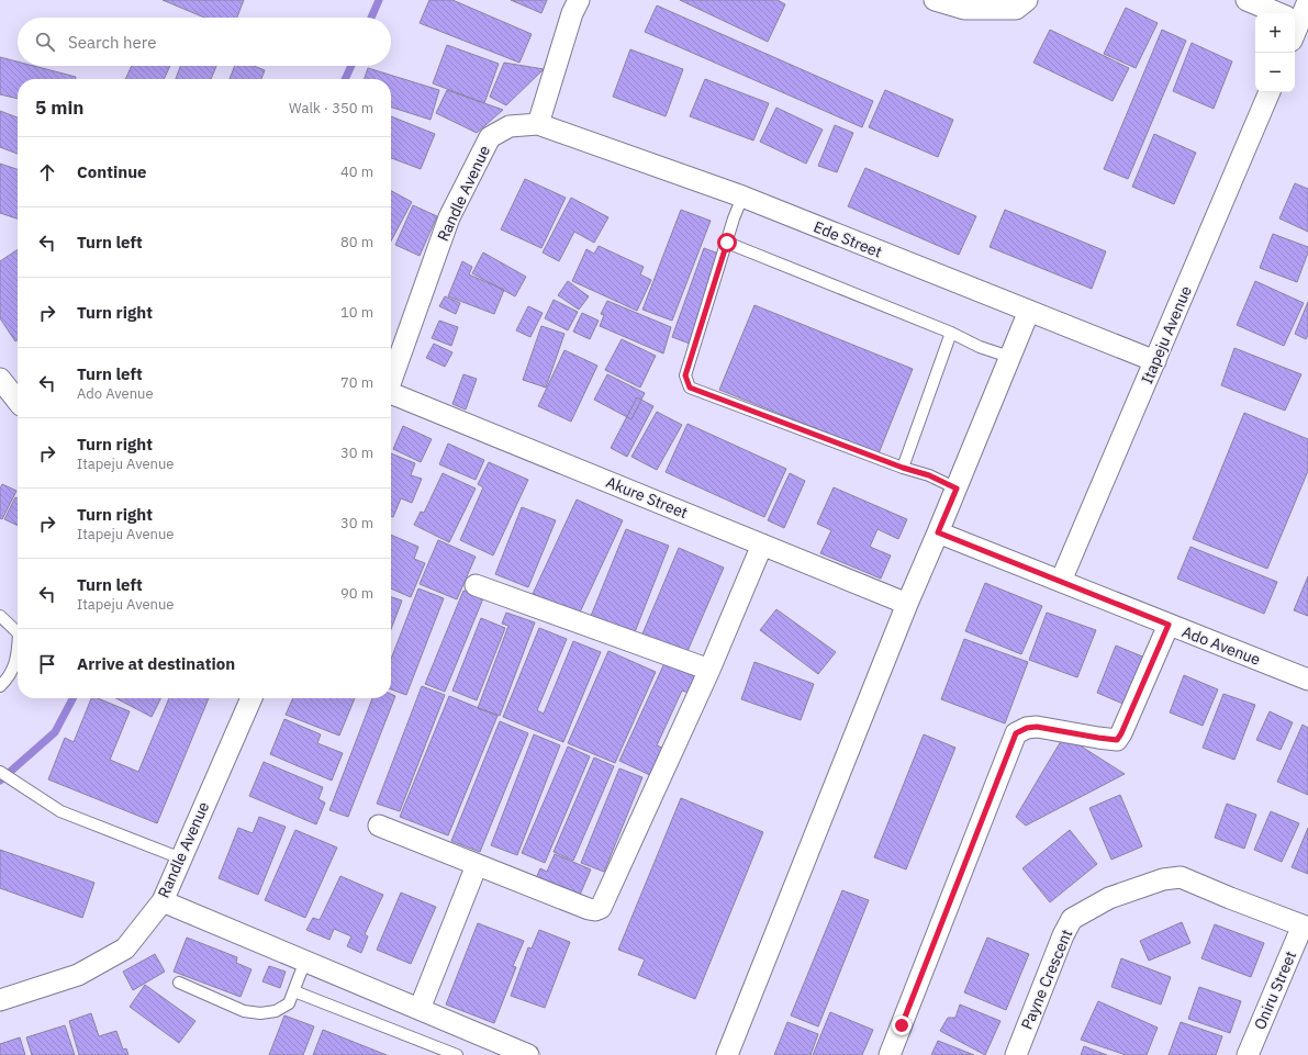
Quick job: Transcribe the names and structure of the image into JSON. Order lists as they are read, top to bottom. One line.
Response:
{"streets":{"street":["Randle Avenue","Ede Street","Itapeju Avenue","Akure Street","Ado Avenue","Payne Crescent","Oniru Street"]},"crossings":[["Randle Avenue","Ede Street"],["Ede Street","Itapeju Avenue"],["Itapeju Avenue","Ado Avenue"],["Payne Crescent","Oniru Street"]],"page":{"map_buttons":["+","−"],"search":"Search here","heading":["5 min","Walk · 350 m"],"list":[["Continue","40 m"],["Turn left","80 m"],["Turn right","10 m"],["Turn left","Ado Avenue","70 m"],["Turn right","Itapeju Avenue","30 m"],["Turn right","Itapeju Avenue","30 m"],["Turn left","Itapeju Avenue","90 m"],"Arrive at destination"]}}
